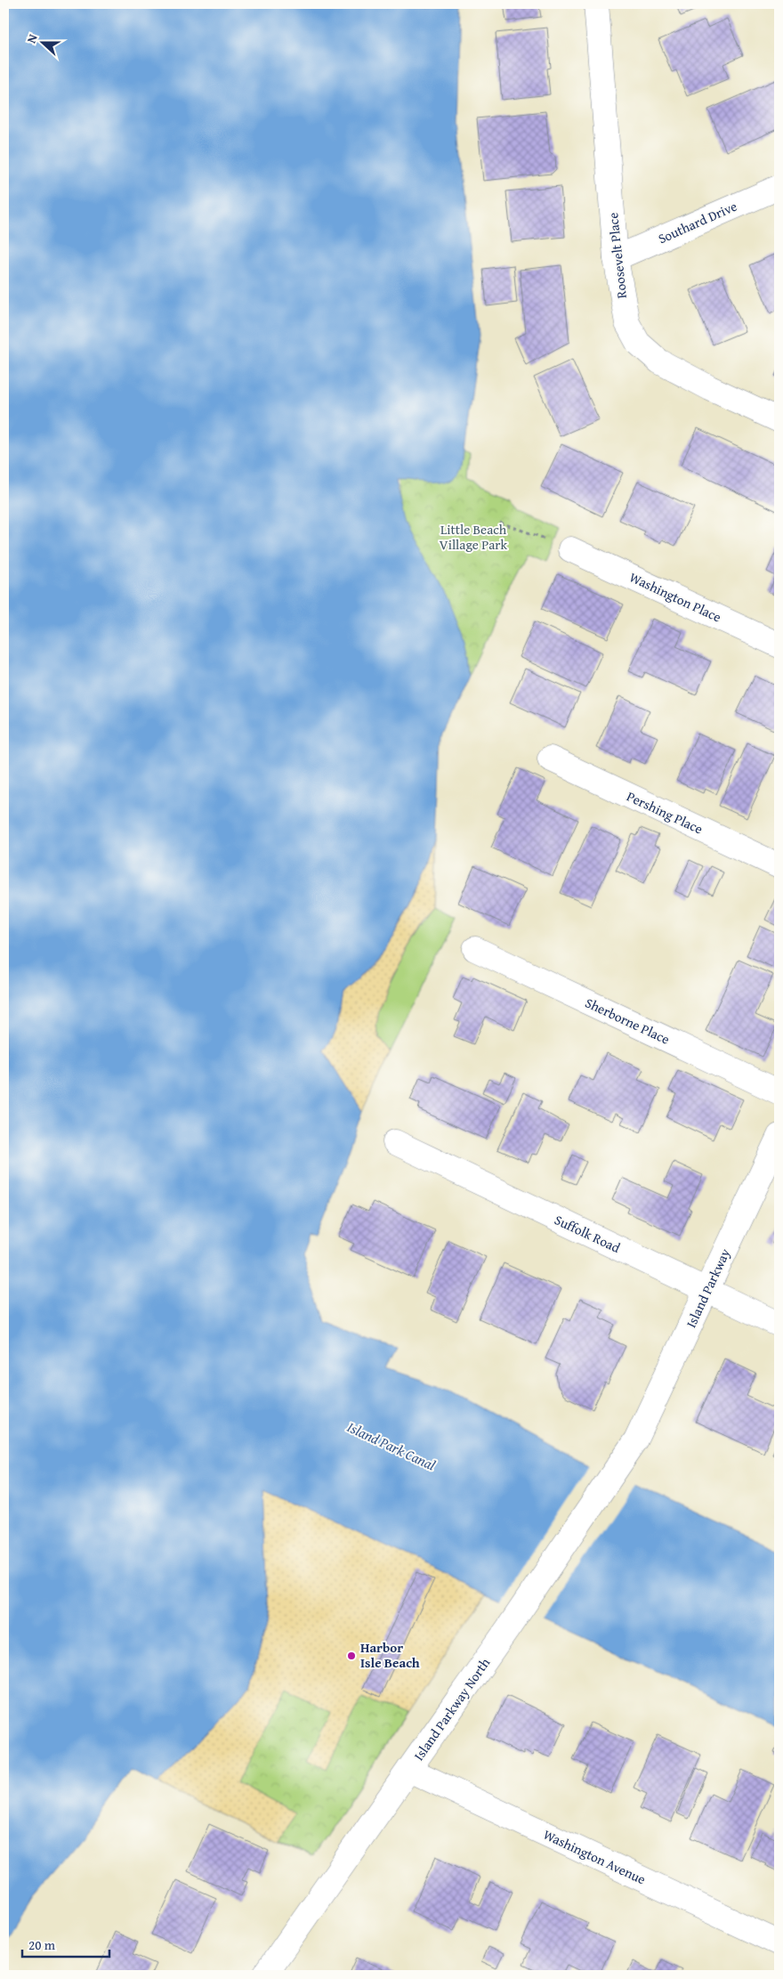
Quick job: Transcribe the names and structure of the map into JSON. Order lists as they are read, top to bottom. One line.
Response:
{"streets":{"street":["Southard Drive","Roosevelt Place","Washington Place","Pershing Place","Sherborne Place","Suffolk Road","Island Parkway","Island Parkway North","Washington Avenue"]},"crossings":[["Southard Drive","Roosevelt Place"],["Suffolk Road","Island Parkway"],["Island Parkway","Island Parkway North"],["Island Parkway North","Washington Avenue"]],"water":["Island Park Canal"],"parks":["Little Beach Village Park"],"places":["Harbor Isle Beach"],"scale_bar":"20 m","north":"left"}
